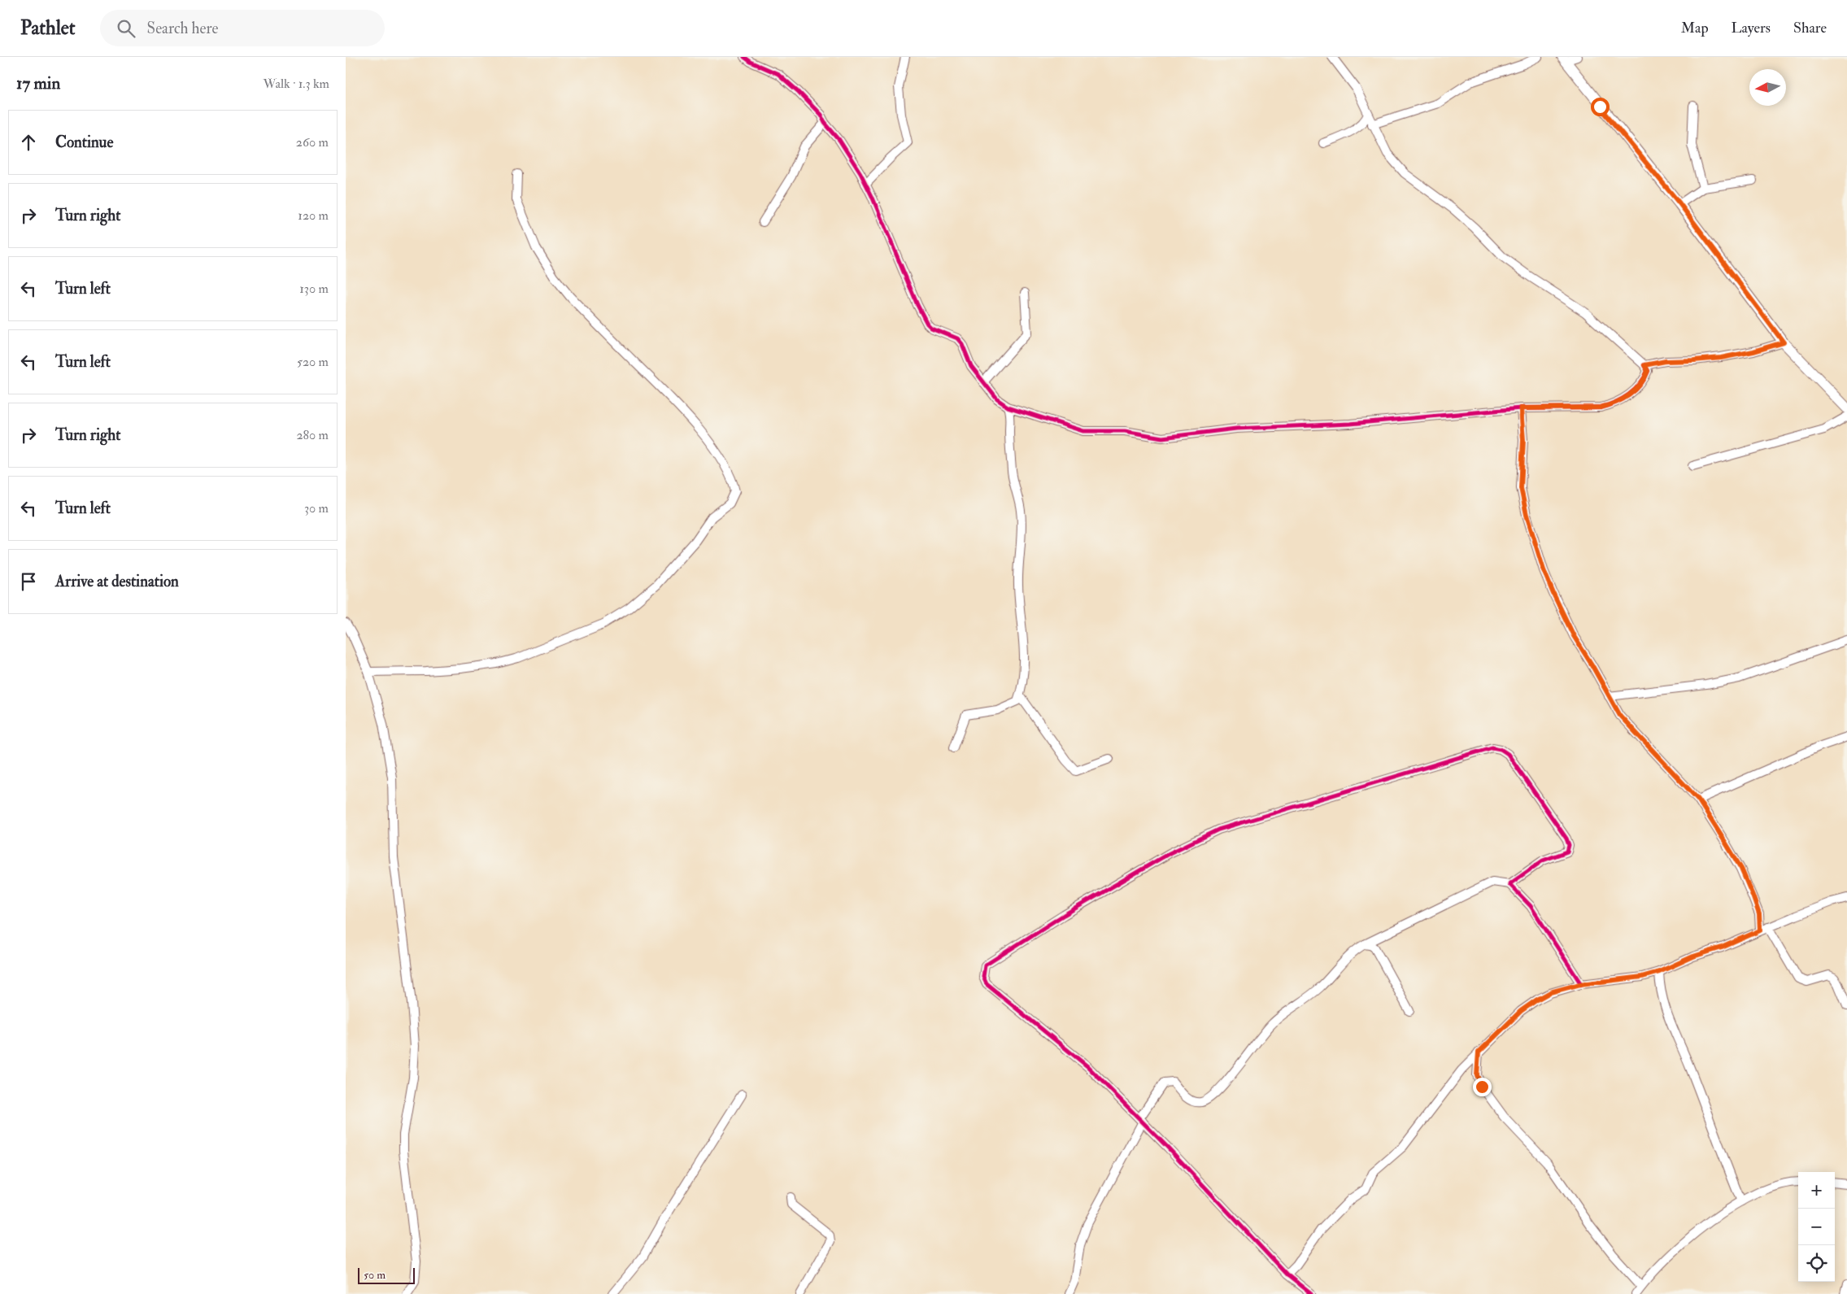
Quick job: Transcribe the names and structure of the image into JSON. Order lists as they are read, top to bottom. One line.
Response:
{"scale_bar":"50 m","north":"left","page":{"header":"Pathlet","search":"Search here","nav":["Map","Layers","Share"],"heading":["17 min","Walk · 1.3 km"],"list":[["Continue","260 m"],["Turn right","120 m"],["Turn left","130 m"],["Turn left","520 m"],["Turn right","280 m"],["Turn left","30 m"],"Arrive at destination"],"map_buttons":["+","−"],"scale":"50 m"}}
